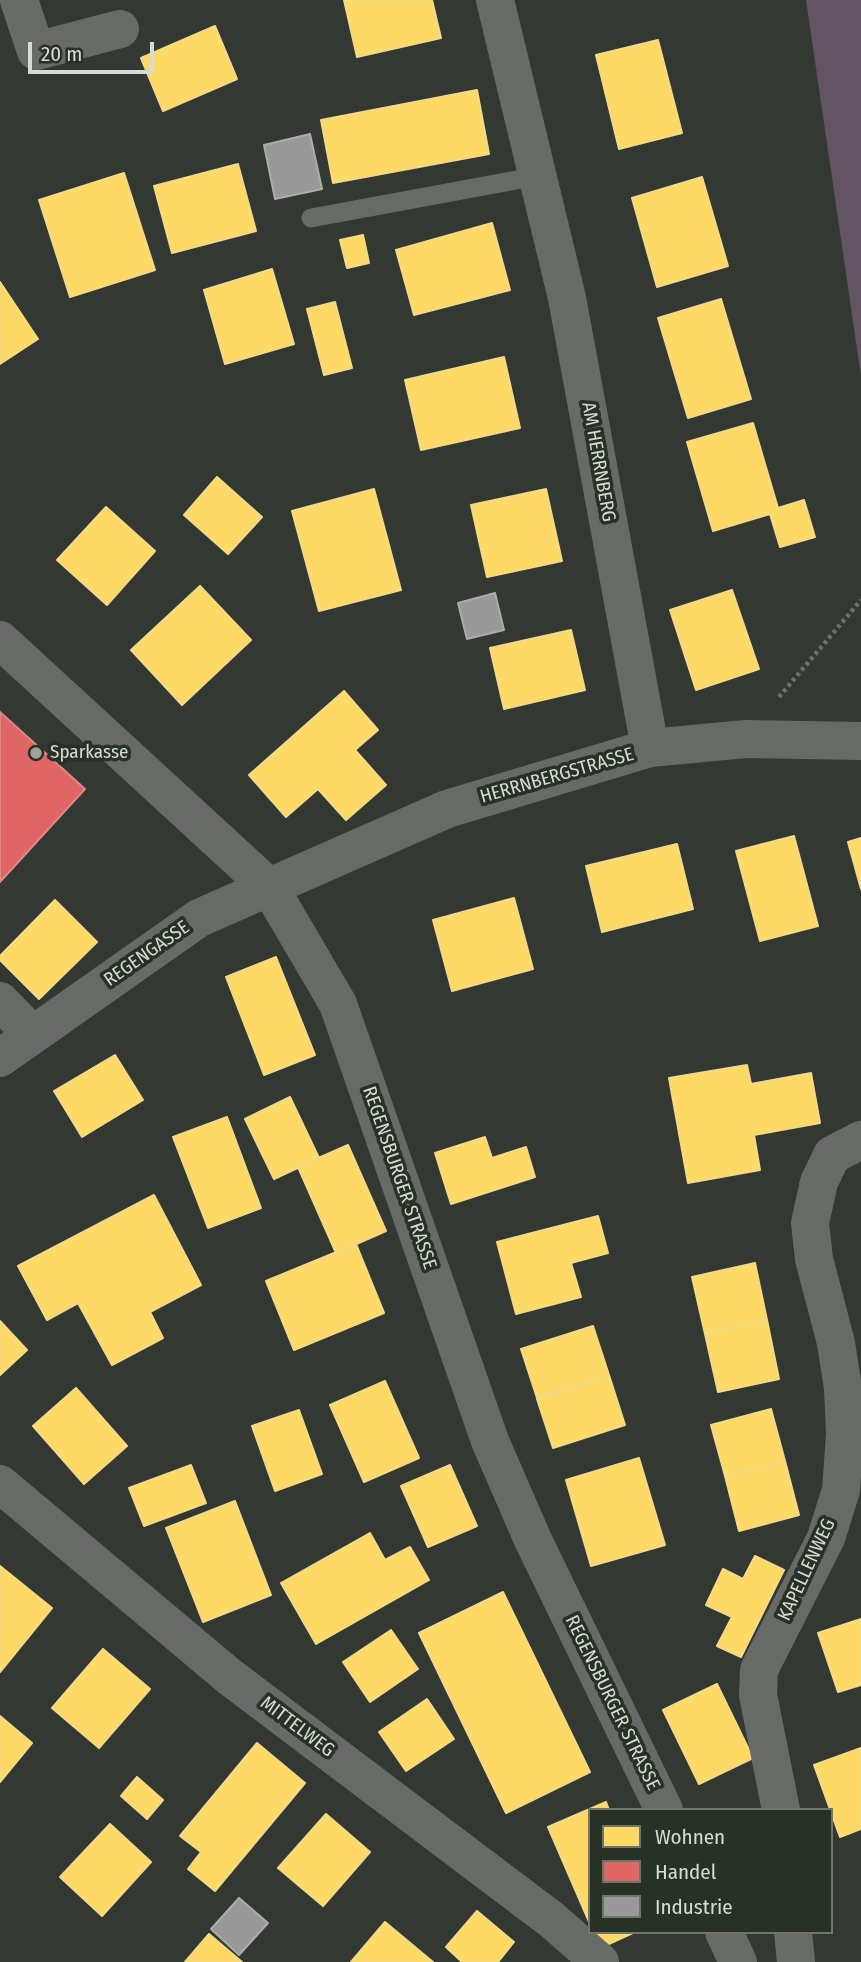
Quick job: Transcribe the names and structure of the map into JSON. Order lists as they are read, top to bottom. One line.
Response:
{"streets":{"street":["AM HERRNBERG","HERRNBERGSTRASSE","REGENGASSE","REGENSBURGER STRASSE","KAPELLENWEG","MITTELWEG"]},"crossings":[["AM HERRNBERG","HERRNBERGSTRASSE"],["HERRNBERGSTRASSE","REGENGASSE"],["HERRNBERGSTRASSE","REGENSBURGER STRASSE"],["REGENGASSE","REGENSBURGER STRASSE"]],"places":["Sparkasse"],"legend":["Wohnen","Handel","Industrie"],"scale_bar":"20 m"}
